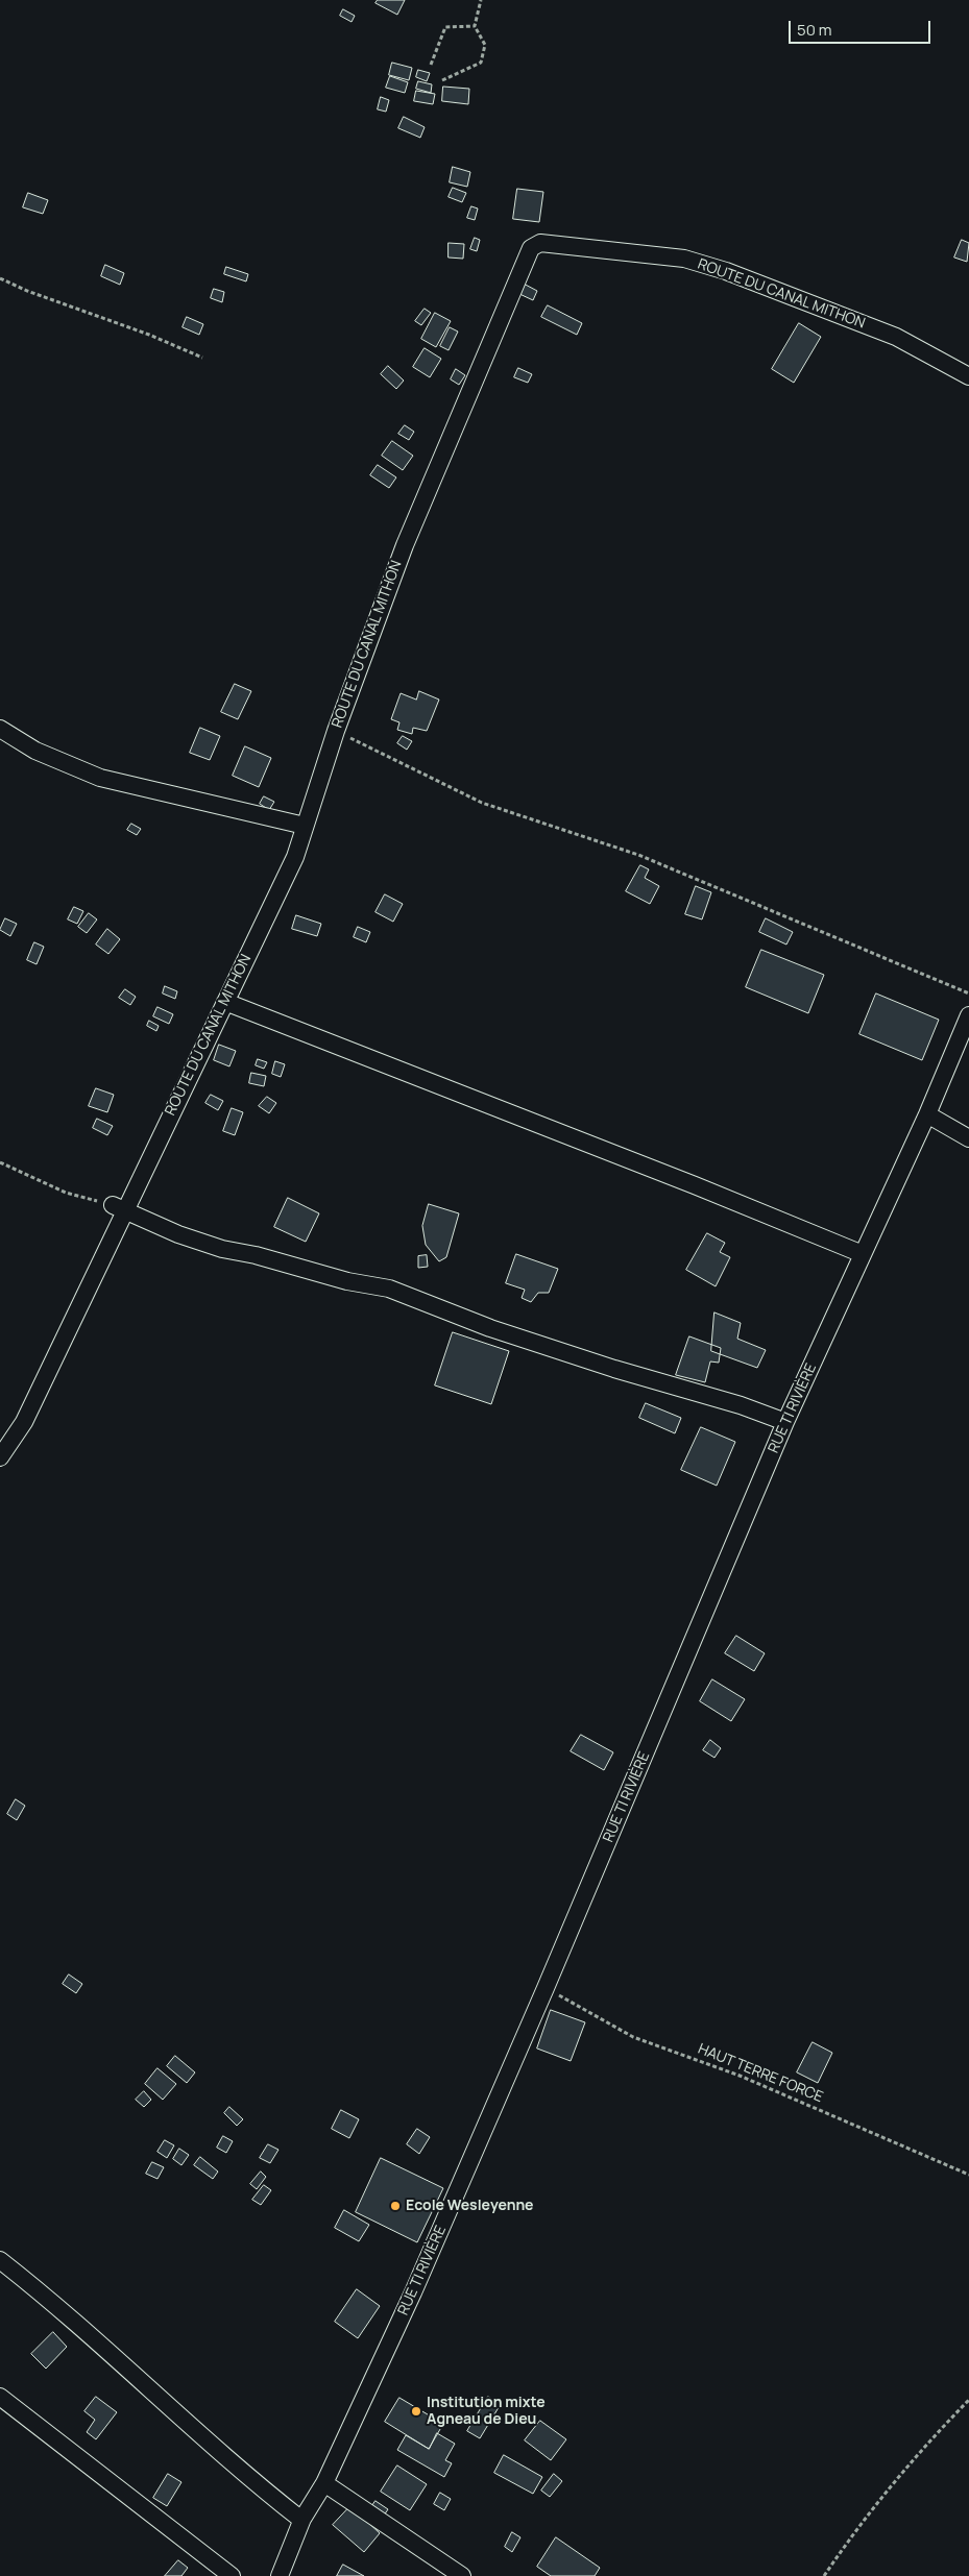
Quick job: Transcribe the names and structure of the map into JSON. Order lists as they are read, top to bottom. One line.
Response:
{"streets":{"street":["ROUTE DU CANAL MITHON","RUE TI RIVIÈRE"],"path":["HAUT TERRE FORCE"]},"crossings":[["RUE TI RIVIÈRE","HAUT TERRE FORCE"]],"places":["Ecole Wesleyenne","Institution mixte Agneau de Dieu"],"scale_bar":"50 m"}
